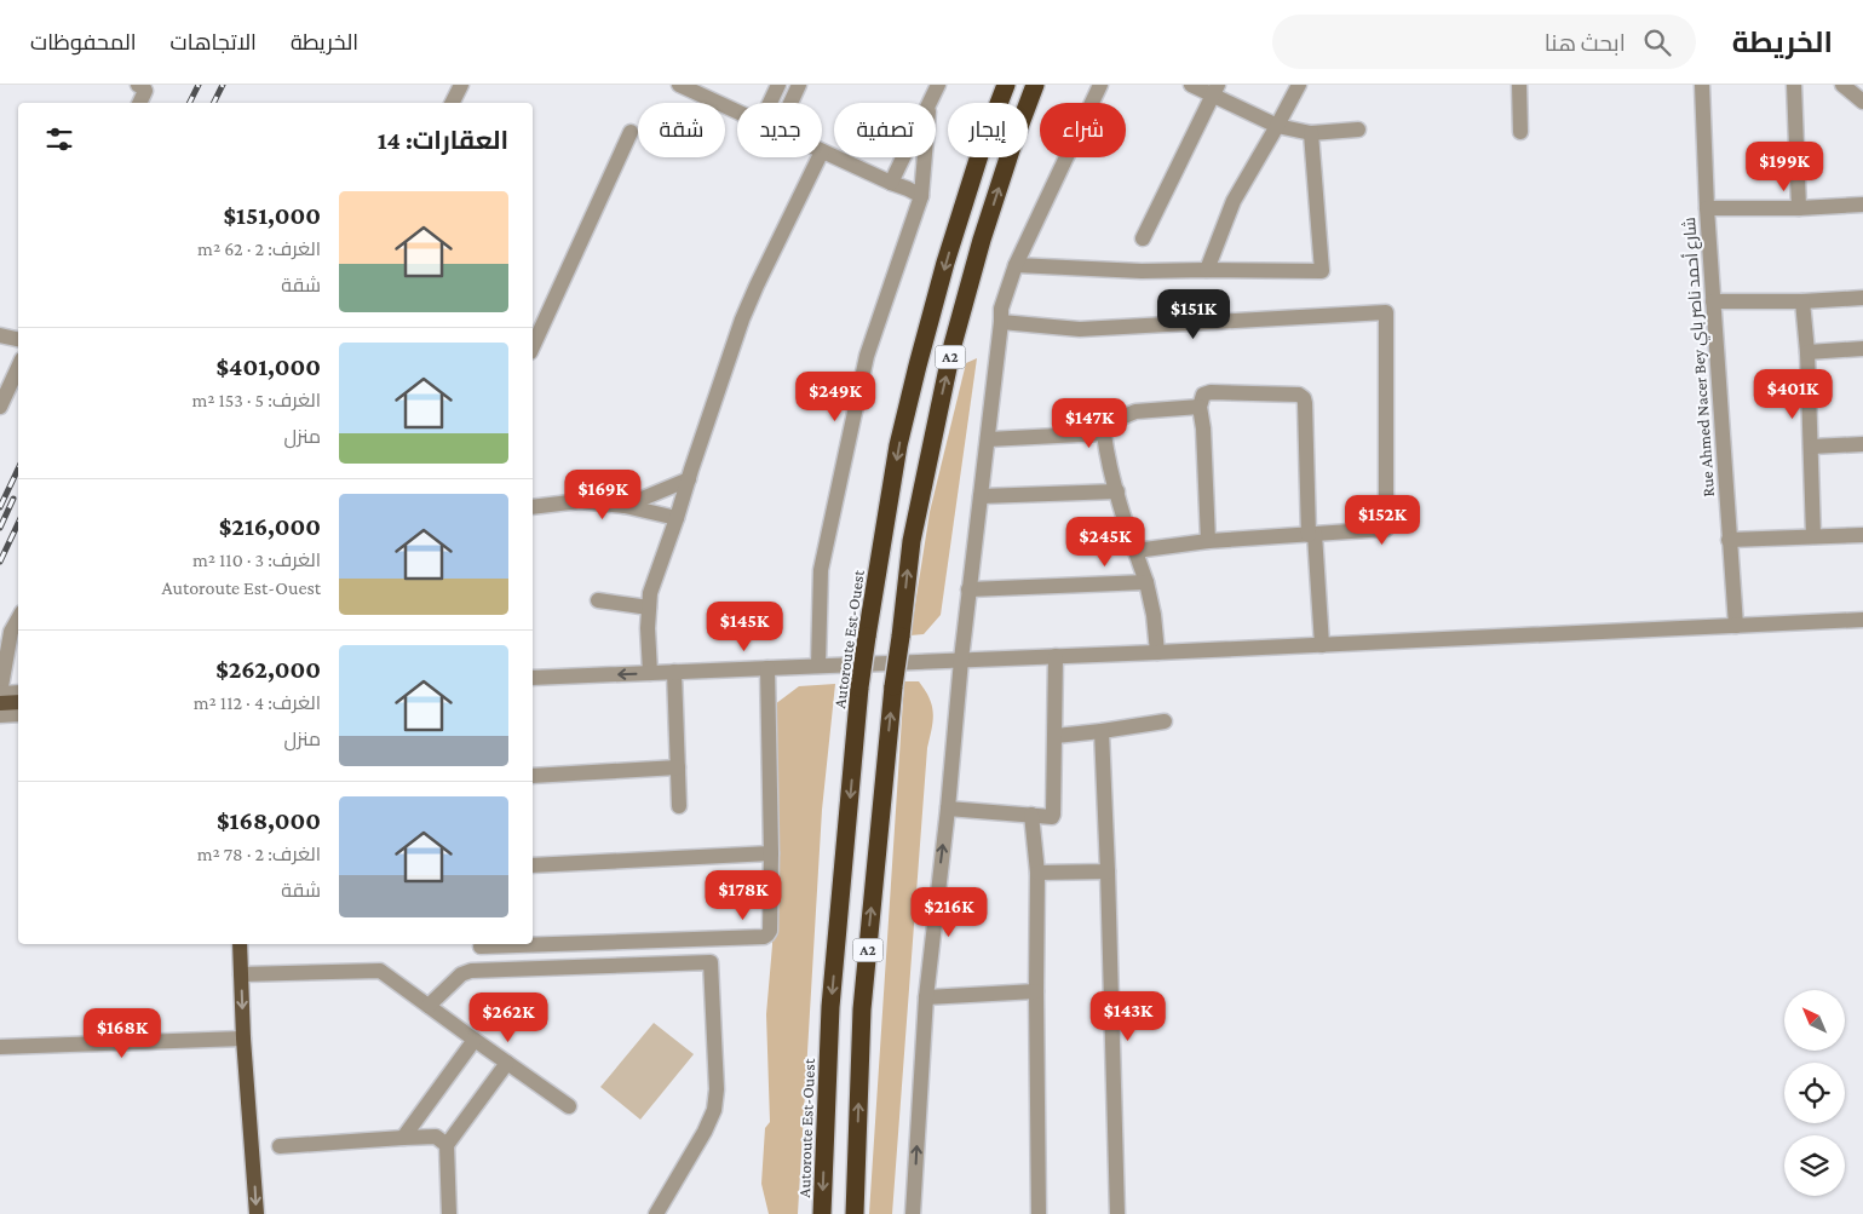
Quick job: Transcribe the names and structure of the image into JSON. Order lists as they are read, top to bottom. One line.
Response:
{"streets":{"highway":["A2","Autoroute Est-Ouest"],"street":["Rue Ahmed Nacer Bey شارع أحمد ناصر باي"]},"north":"top left","page":{"header":"الخريطة","search":"ابحث هنا","nav":["الخريطة","الاتجاهات","المحفوظات"],"chip":["شراء","إيجار","تصفية","جديد","شقة"],"heading":"العقارات: 14","price":["$199K","$151K","$401K","$249K","$147K","$169K","$152K","$245K","$145K","$178K","$216K","$143K","$262K","$168K"],"list":[{"name":"$151,000","note":"الغرف: 2 · 62 m² · شقة"},{"name":"$401,000","note":"الغرف: 5 · 153 m² · منزل"},{"name":"$216,000","note":"الغرف: 3 · 110 m² · Autoroute Est-Ouest"},{"name":"$262,000","note":"الغرف: 4 · 112 m² · منزل"},{"name":"$168,000","note":"الغرف: 2 · 78 m² · شقة"}]}}
